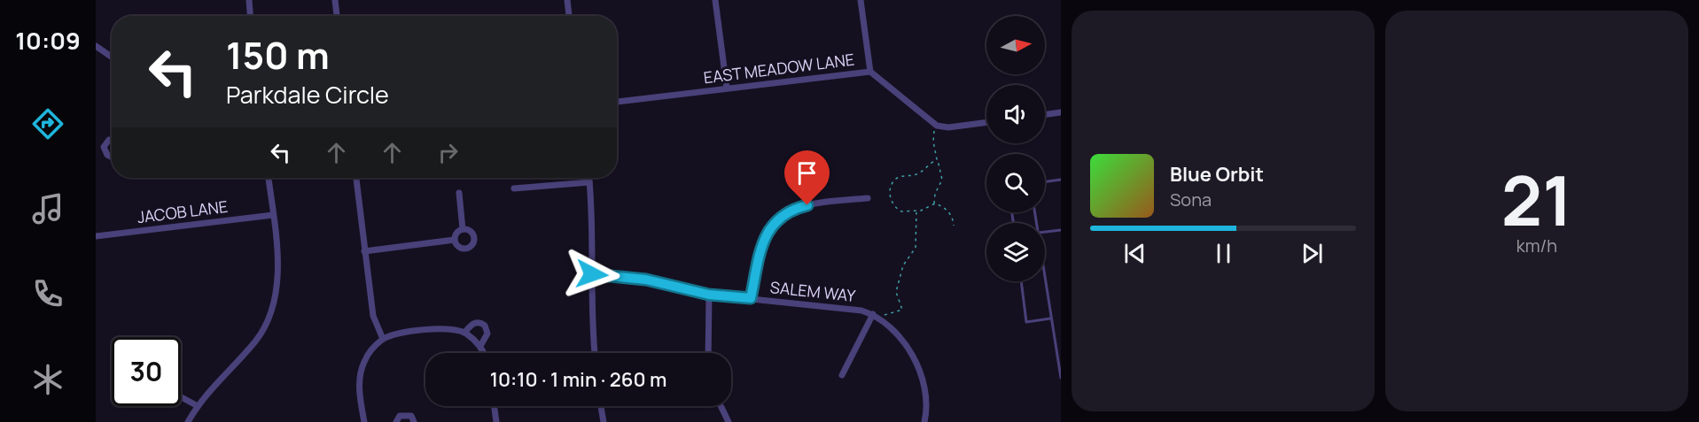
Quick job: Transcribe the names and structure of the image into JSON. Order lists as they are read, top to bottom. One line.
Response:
{"streets":{"street":["EAST MEADOW LANE","JACOB LANE","SALEM WAY"]},"north":"right","page":{"tabs":"10:09","tile":["21","km/h"],"turn":["150 m","Parkdale Circle"],"song":["Blue Orbit","Sona"],"limit":"30","trip":"10:10 · 1 min · 260 m"}}
